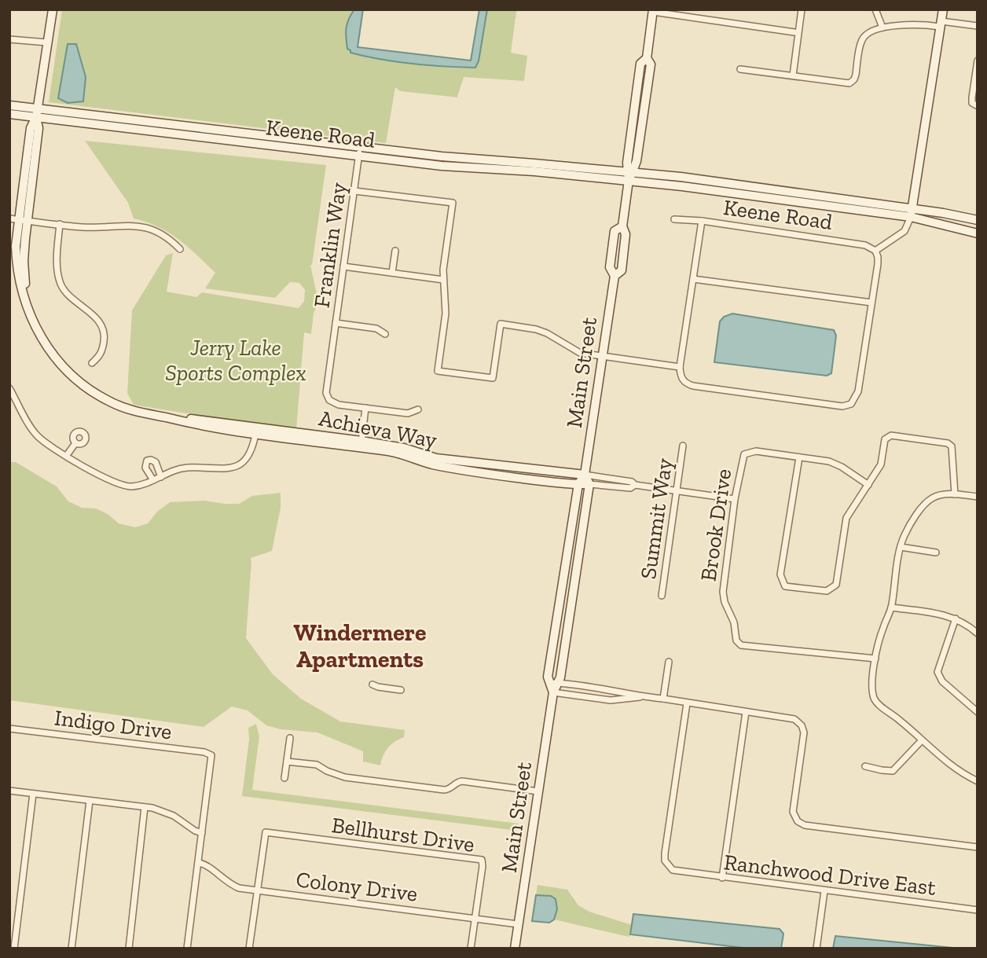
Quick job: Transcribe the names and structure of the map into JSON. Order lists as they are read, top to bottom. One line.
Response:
{"streets":{"main road":["Keene Road","Main Street","Achieva Way"],"street":["Franklin Way","Summit Way","Brook Drive","Indigo Drive","Bellhurst Drive","Ranchwood Drive East","Colony Drive"]},"crossings":[["Keene Road","Franklin Way"],["Keene Road","Main Street"],["Keene Road","Achieva Way"],["Main Street","Achieva Way"],["Main Street","Colony Drive"],["Bellhurst Drive","Colony Drive"]],"districts":["Windermere Apartments"],"parks":["Jerry Lake Sports Complex"]}
